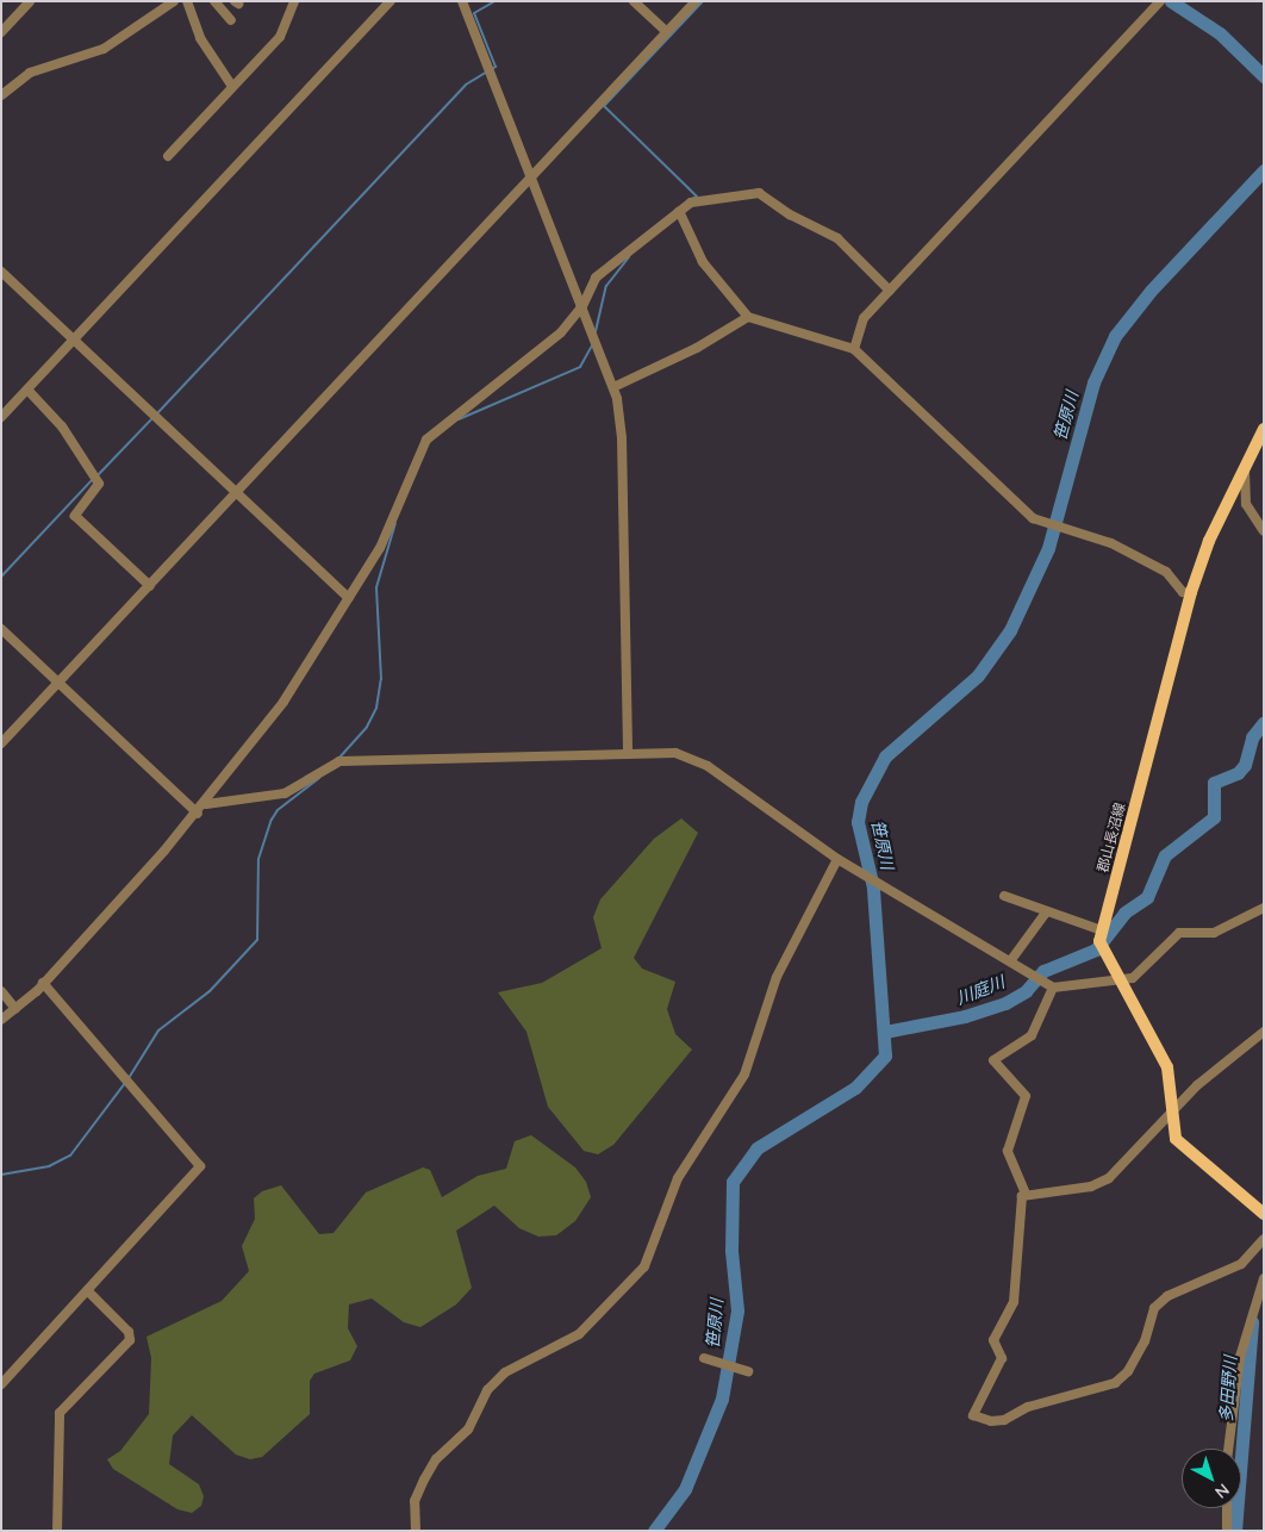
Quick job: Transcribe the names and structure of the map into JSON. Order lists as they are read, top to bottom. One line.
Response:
{"streets":{"main road":["郡山長沼線"]},"water":["笹原川","川庭川","多田野川"],"north":"bottom right"}
